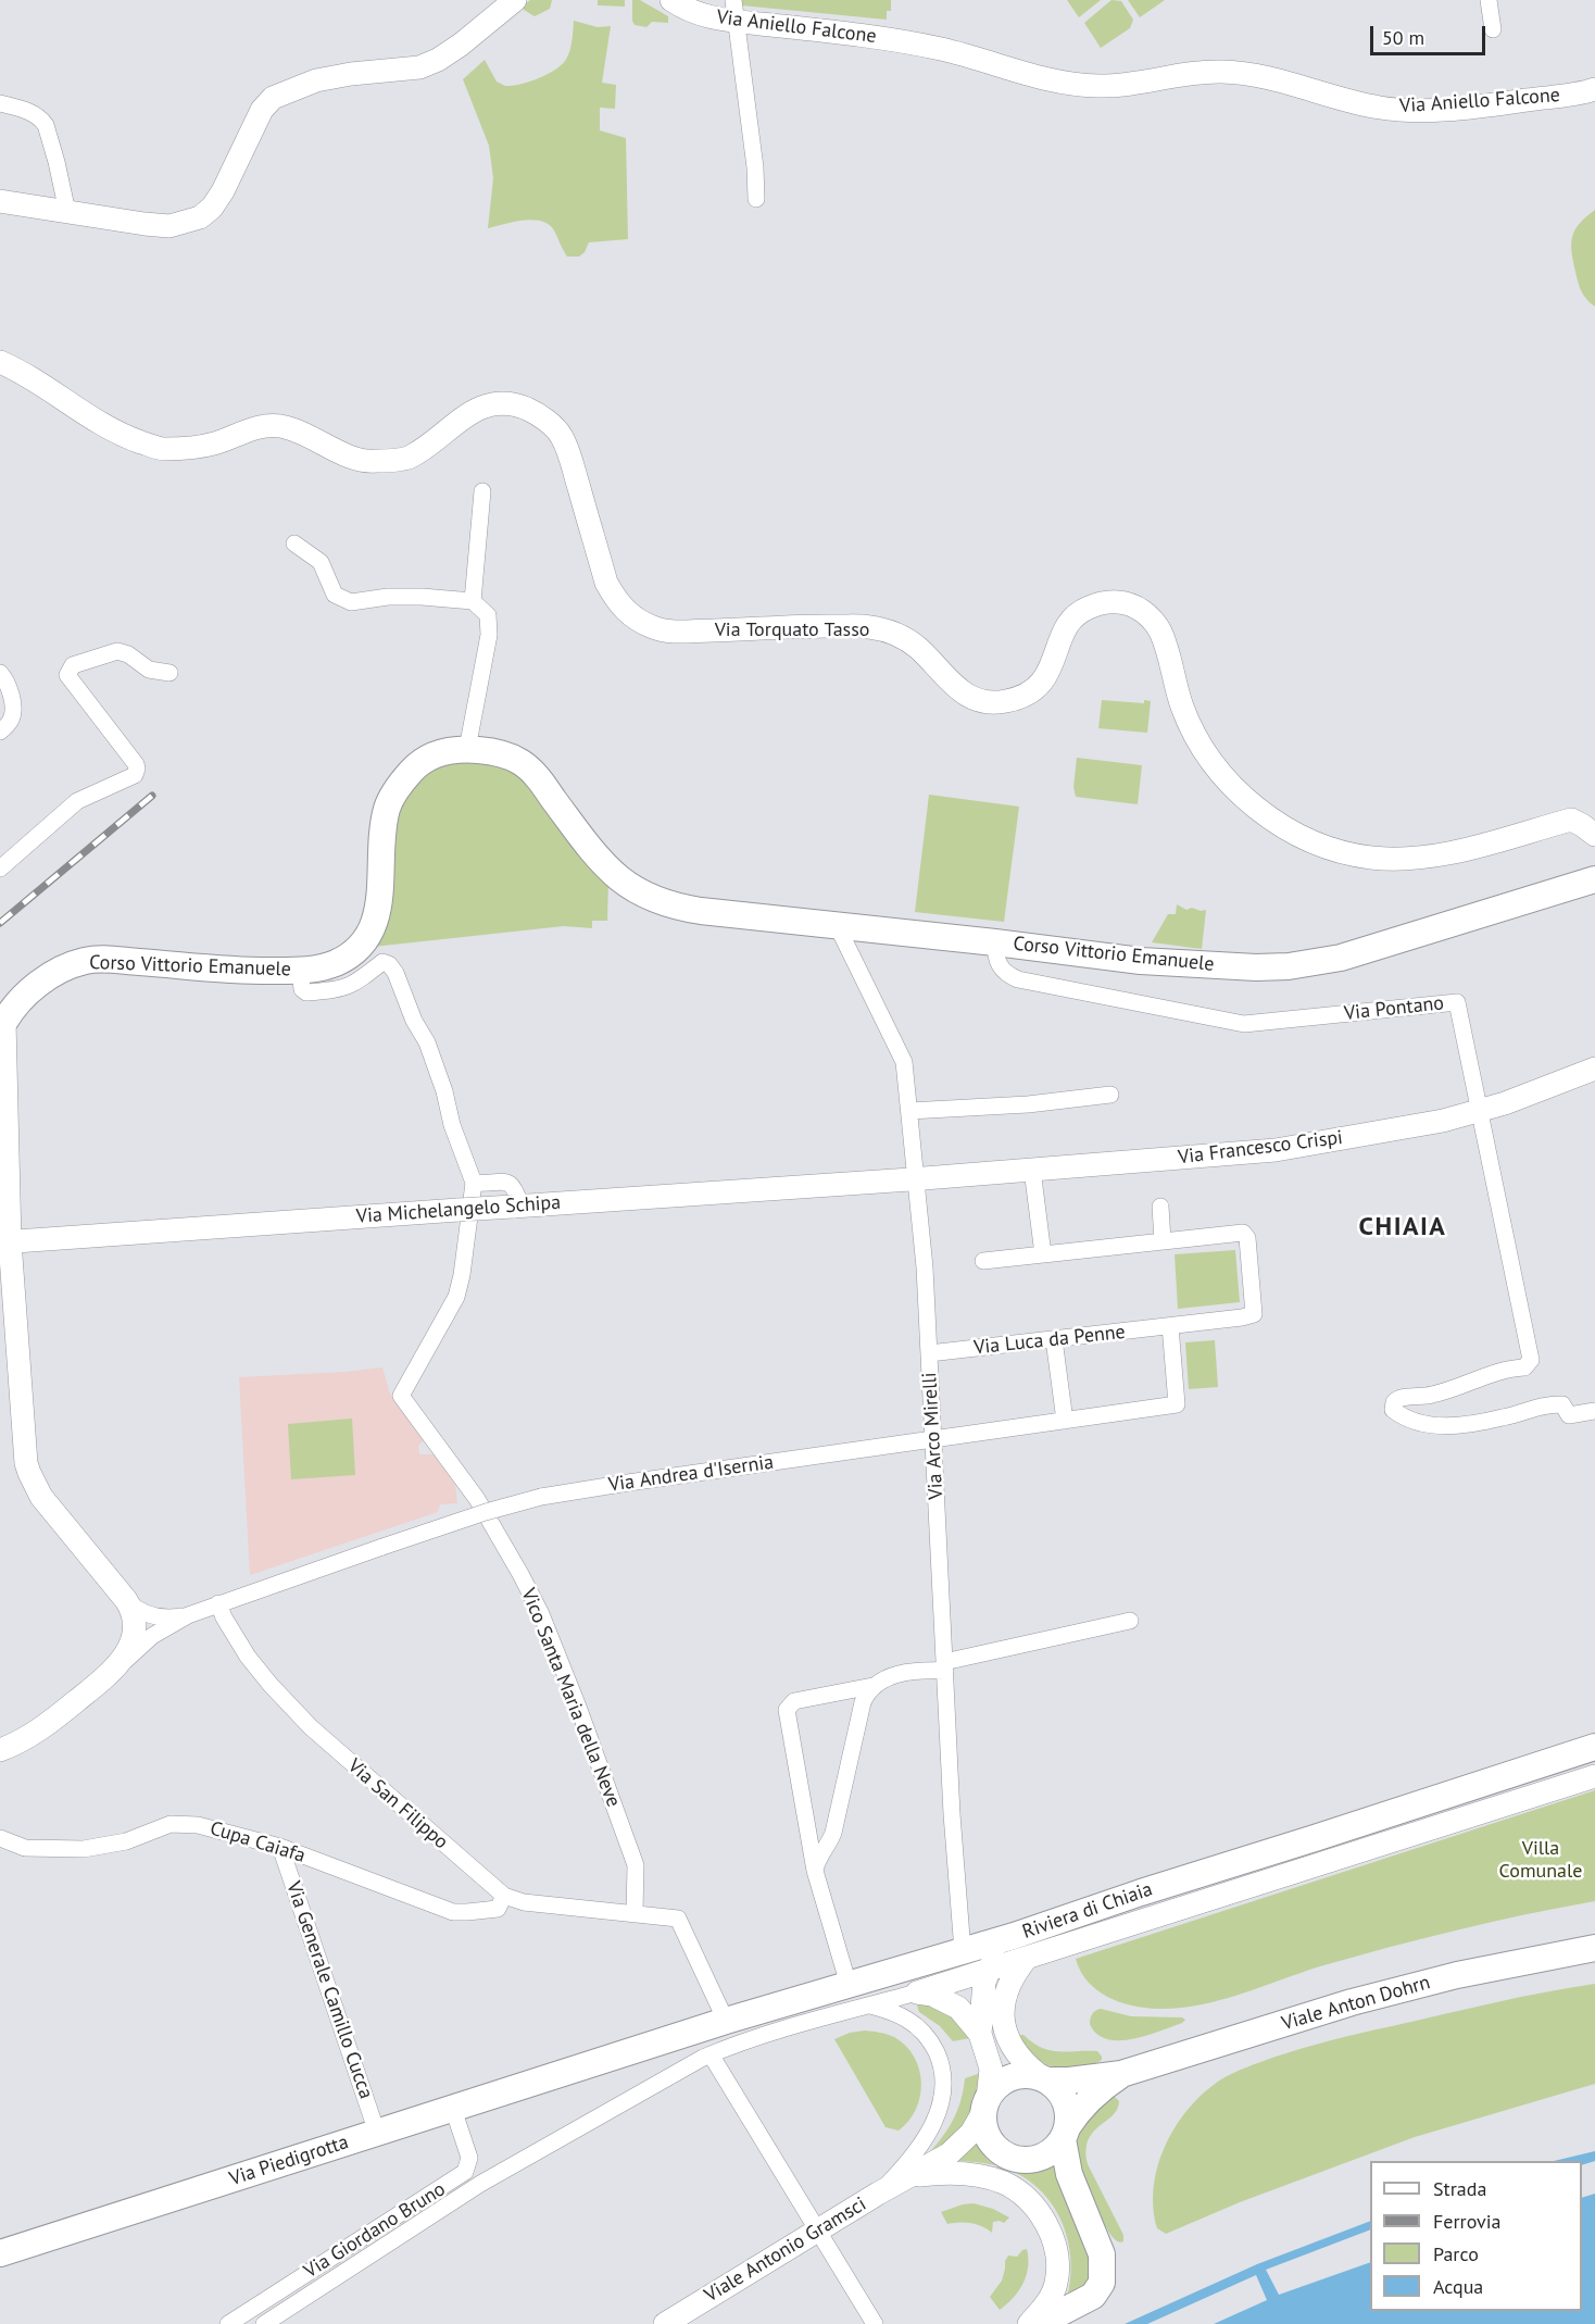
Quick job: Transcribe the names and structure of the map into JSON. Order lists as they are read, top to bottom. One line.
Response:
{"streets":{"main road":["Corso Vittorio Emanuele","Riviera di Chiaia","Viale Anton Dohrn","Via Piedigrotta"],"street":["Via Aniello Falcone","Via Torquato Tasso","Via Pontano","Via Francesco Crispi","Via Michelangelo Schipa","Via Luca da Penne","Via Arco Mirelli","Via Andrea d'Isernia","Vico Santa Maria della Neve","Via San Filippo","Cupa Caiafa","Via Generale Camillo Cucca","Via Giordano Bruno","Viale Antonio Gramsci"]},"crossings":[["Corso Vittorio Emanuele","Via Pontano"],["Corso Vittorio Emanuele","Vico Santa Maria della Neve"],["Via Pontano","Via Francesco Crispi"],["Via Francesco Crispi","Via Michelangelo Schipa"],["Via Francesco Crispi","Via Arco Mirelli"],["Via Michelangelo Schipa","Via Arco Mirelli"],["Via Luca da Penne","Via Arco Mirelli"],["Via Luca da Penne","Via Andrea d'Isernia"],["Via Arco Mirelli","Via Andrea d'Isernia"],["Via Arco Mirelli","Riviera di Chiaia"],["Via Andrea d'Isernia","Via San Filippo"],["Vico Santa Maria della Neve","Via San Filippo"],["Via San Filippo","Cupa Caiafa"],["Via San Filippo","Riviera di Chiaia"],["Cupa Caiafa","Via Generale Camillo Cucca"],["Riviera di Chiaia","Via Piedigrotta"],["Via Generale Camillo Cucca","Via Piedigrotta"],["Viale Anton Dohrn","Viale Antonio Gramsci"],["Via Piedigrotta","Via Giordano Bruno"]],"districts":["CHIAIA"],"parks":["Villa Comunale"],"legend":["Strada","Ferrovia","Parco","Acqua"],"scale_bar":"50 m"}
